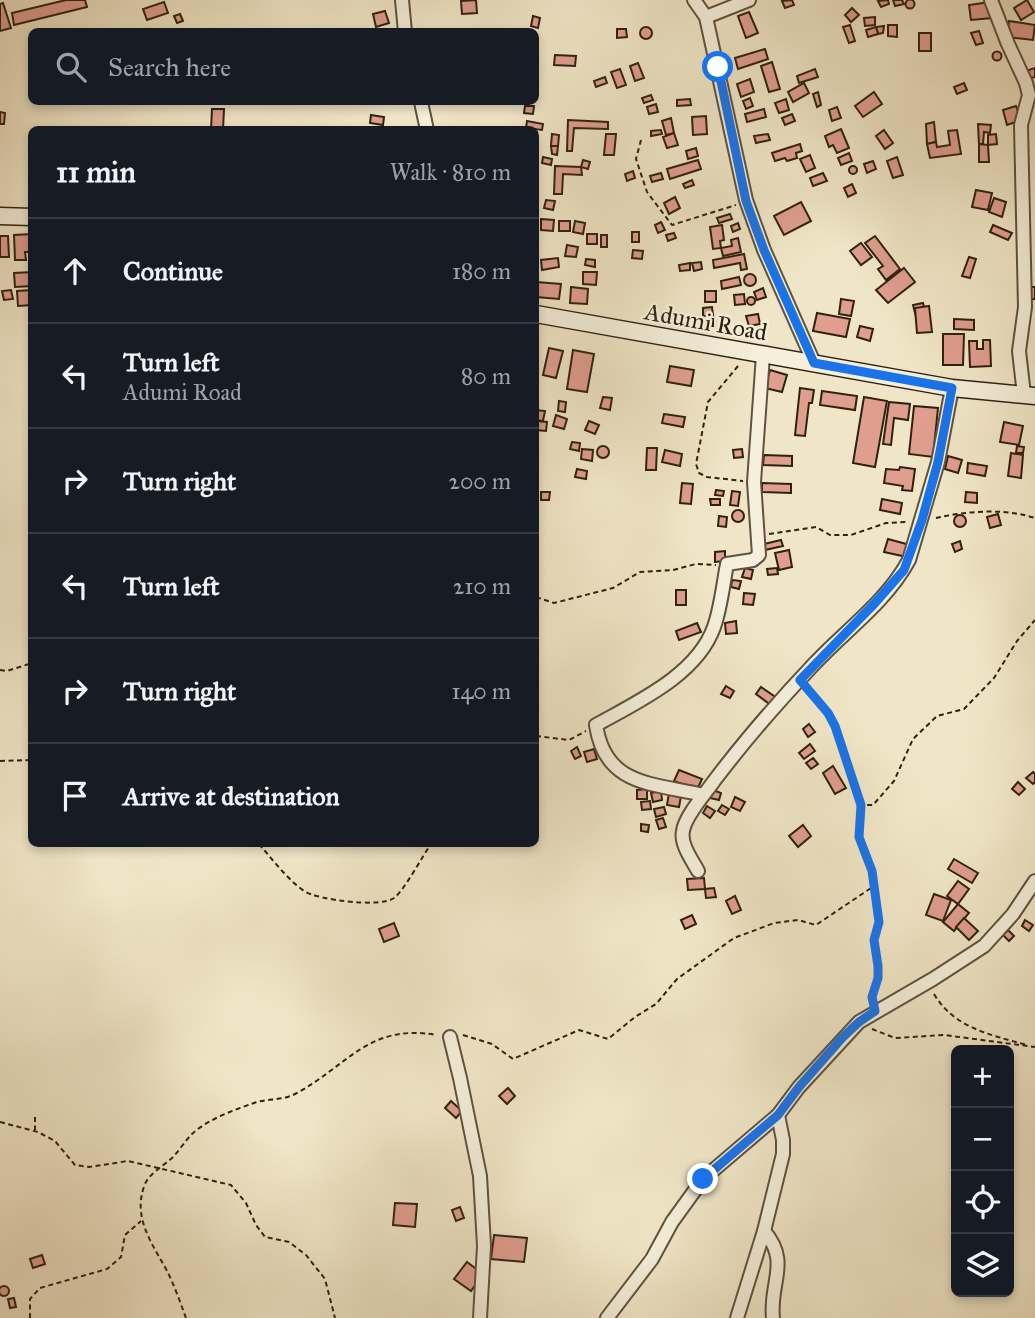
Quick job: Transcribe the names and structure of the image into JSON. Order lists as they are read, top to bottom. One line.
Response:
{"streets":{"main road":["Adumi Road"]},"page":{"search":"Search here","heading":["11 min","Walk · 810 m"],"list":[["Continue","180 m"],["Turn left","Adumi Road","80 m"],["Turn right","200 m"],["Turn left","210 m"],["Turn right","140 m"],"Arrive at destination"],"map_buttons":["+","−"]}}
